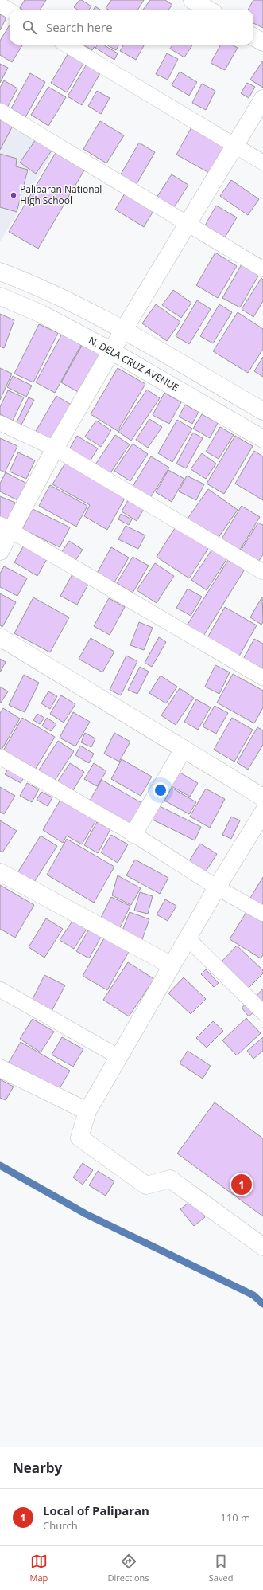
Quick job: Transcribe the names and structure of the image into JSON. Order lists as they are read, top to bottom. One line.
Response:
{"streets":{"street":["N. DELA CRUZ AVENUE"]},"places":["Paliparan National High School"],"page":{"search":"Search here","pins":"1","heading":"Nearby","list":[{"mark":"1","name":"Local of Paliparan","note":"Church","value":"110 m"}],"nav":["Map","Directions","Saved"]}}
